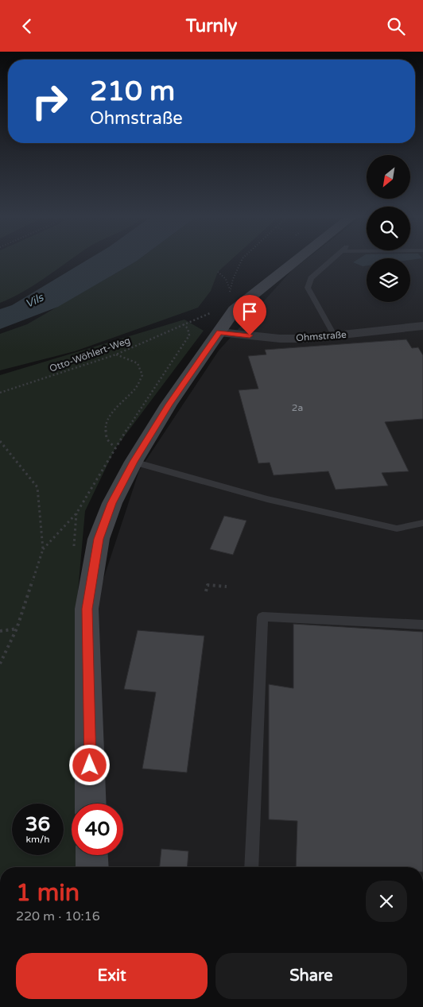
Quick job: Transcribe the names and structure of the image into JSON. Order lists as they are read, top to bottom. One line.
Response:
{"streets":{"street":["Ohmstraße"],"path":["Otto-Wöhlert-Weg"]},"crossings":[["Ohmstraße","Otto-Wöhlert-Weg"]],"water":["Vils"],"house_numbers":["2a"],"north":"bottom left","page":{"header":"Turnly","turn":["210 m","Ohmstraße"],"speed":"36 km/h","limit":"40","heading":["1 min","220 m · 10:16"],"buttons":["Exit","Share"]}}
